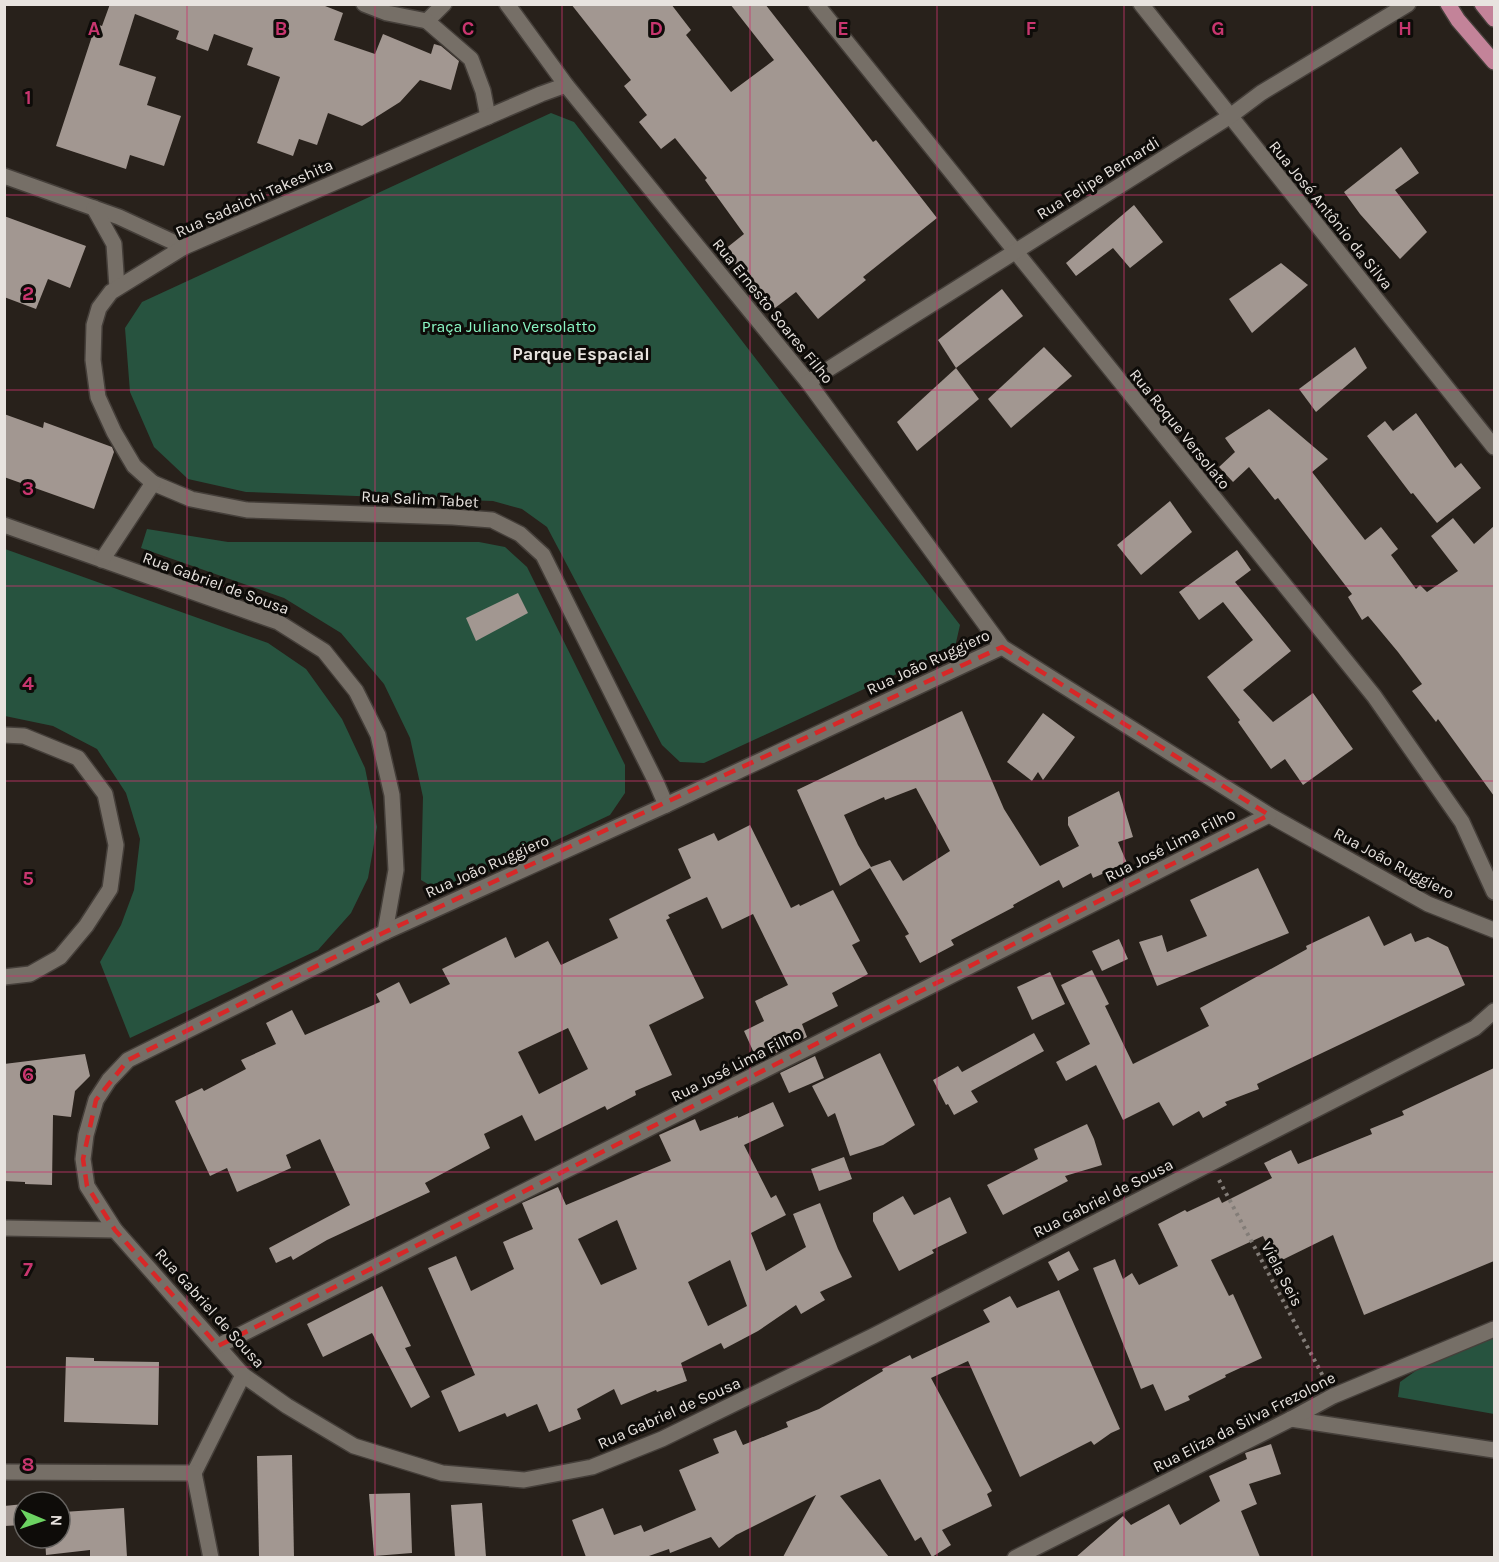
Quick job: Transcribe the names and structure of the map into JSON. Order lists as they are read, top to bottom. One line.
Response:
{"streets":{"street":["Rua Felipe Bernardi","Rua Sadaichi Takeshita","Rua José Antônio da Silva","Rua Ernesto Soares Filho","Rua Roque Versolato","Rua Salim Tabet","Rua Gabriel de Sousa","Rua João Ruggiero","Rua José Lima Filho","Rua Eliza da Silva Frezolone"],"path":["Viela Seis"]},"crossings":[["Rua Felipe Bernardi","Rua José Antônio da Silva"],["Rua Felipe Bernardi","Rua Ernesto Soares Filho"],["Rua Felipe Bernardi","Rua Roque Versolato"],["Rua Sadaichi Takeshita","Rua Ernesto Soares Filho"],["Rua Sadaichi Takeshita","Rua Salim Tabet"],["Rua Ernesto Soares Filho","Rua João Ruggiero"],["Rua Salim Tabet","Rua João Ruggiero"],["Rua Gabriel de Sousa","Rua João Ruggiero"],["Rua Gabriel de Sousa","Rua José Lima Filho"],["Rua Gabriel de Sousa","Viela Seis"],["Rua João Ruggiero","Rua José Lima Filho"],["Viela Seis","Rua Eliza da Silva Frezolone"]],"districts":["Parque Espacial"],"parks":["Praça Juliano Versolatto"],"north":"right","grid":{"columns":["A","B","C","D","E","F","G","H"],"rows":["1","2","3","4","5","6","7","8"]}}
